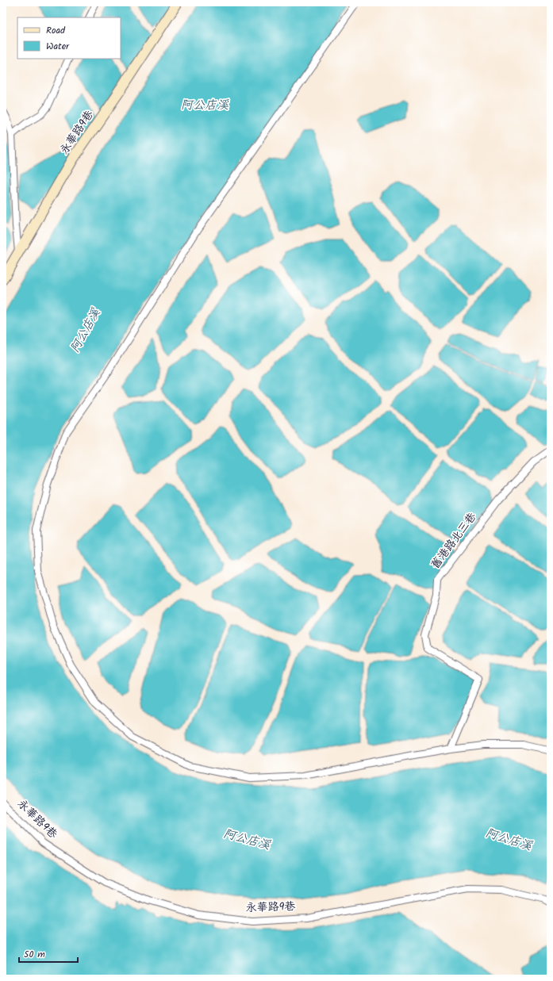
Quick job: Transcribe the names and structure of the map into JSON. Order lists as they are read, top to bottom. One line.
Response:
{"streets":{"street":["永華路9巷","舊港路北三巷"]},"water":["阿公店溪"],"legend":["Road","Water"],"scale_bar":"50 m"}
